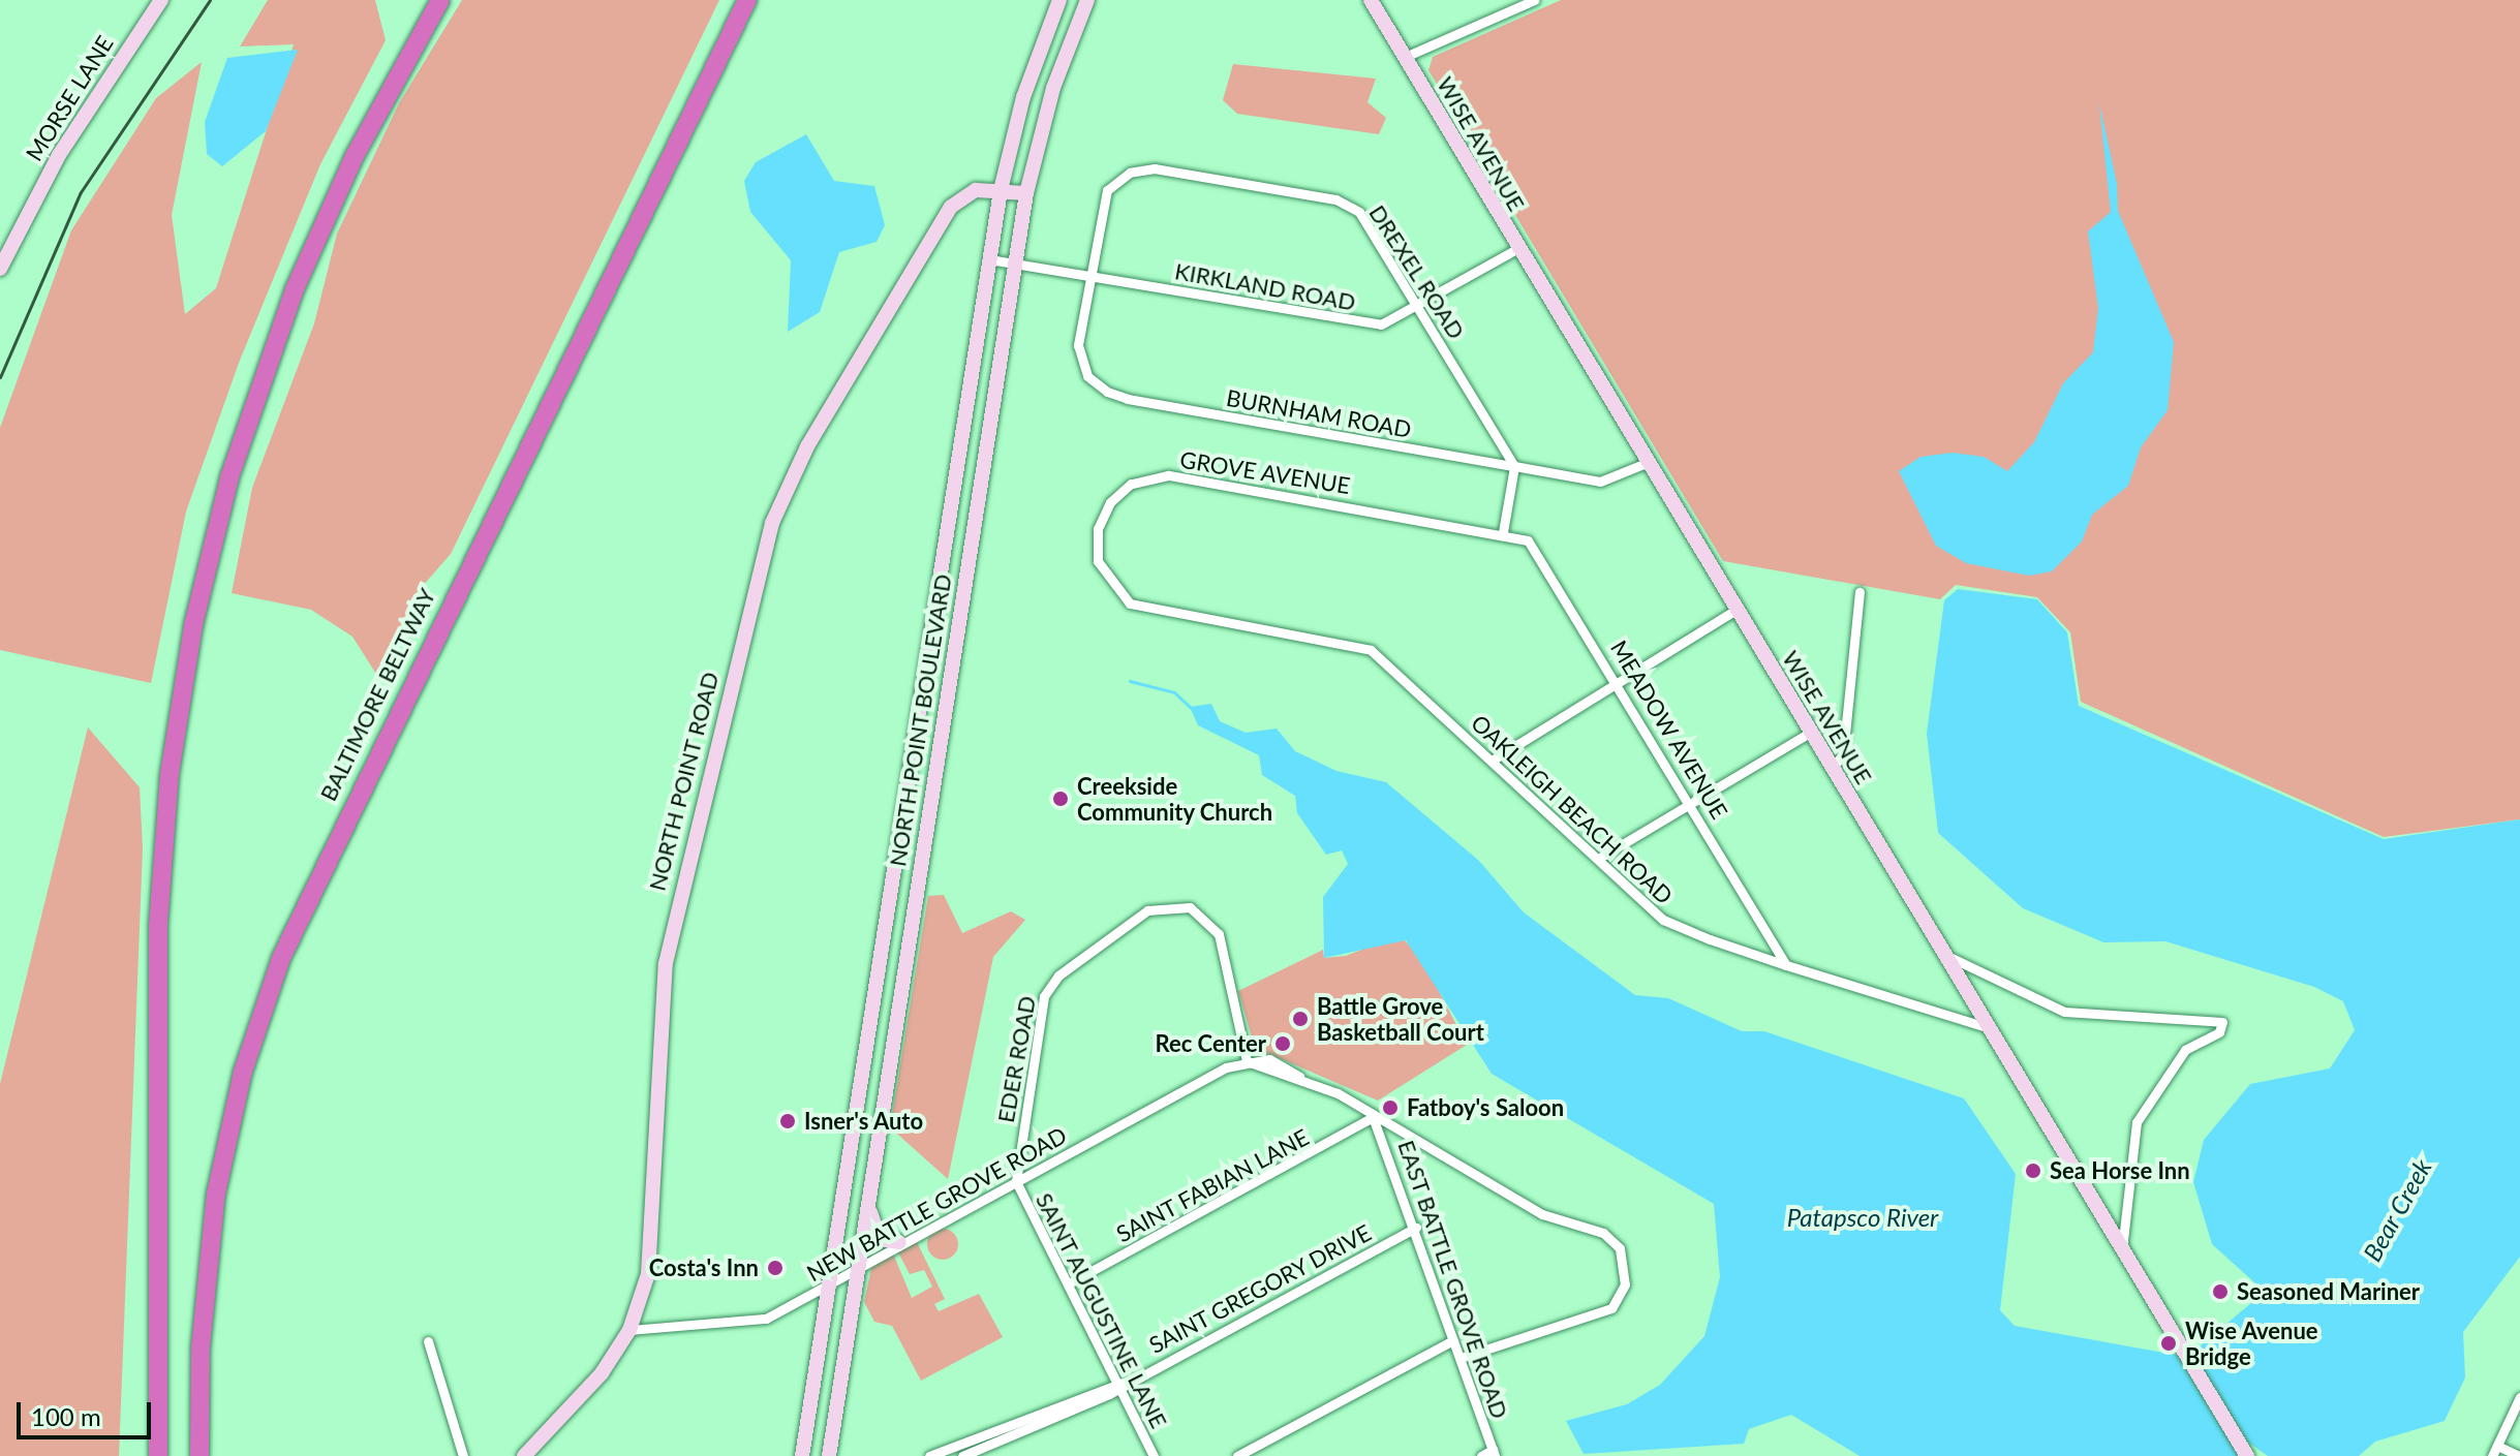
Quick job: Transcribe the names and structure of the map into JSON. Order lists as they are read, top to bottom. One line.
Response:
{"streets":{"highway":["BALTIMORE BELTWAY"],"main road":["MORSE LANE","WISE AVENUE","NORTH POINT BOULEVARD","NORTH POINT ROAD"],"street":["DREXEL ROAD","KIRKLAND ROAD","BURNHAM ROAD","GROVE AVENUE","MEADOW AVENUE","OAKLEIGH BEACH ROAD","EDER ROAD","SAINT FABIAN LANE","NEW BATTLE GROVE ROAD","EAST BATTLE GROVE ROAD","SAINT GREGORY DRIVE","SAINT AUGUSTINE LANE"]},"crossings":[["WISE AVENUE","KIRKLAND ROAD"],["WISE AVENUE","BURNHAM ROAD"],["WISE AVENUE","OAKLEIGH BEACH ROAD"],["DREXEL ROAD","KIRKLAND ROAD"],["DREXEL ROAD","BURNHAM ROAD"],["KIRKLAND ROAD","BURNHAM ROAD"],["KIRKLAND ROAD","NORTH POINT BOULEVARD"],["GROVE AVENUE","MEADOW AVENUE"],["GROVE AVENUE","OAKLEIGH BEACH ROAD"],["NORTH POINT BOULEVARD","NORTH POINT ROAD"],["NORTH POINT BOULEVARD","NEW BATTLE GROVE ROAD"],["MEADOW AVENUE","OAKLEIGH BEACH ROAD"],["NORTH POINT ROAD","NEW BATTLE GROVE ROAD"],["EDER ROAD","NEW BATTLE GROVE ROAD"],["EDER ROAD","SAINT AUGUSTINE LANE"],["SAINT FABIAN LANE","EAST BATTLE GROVE ROAD"],["SAINT FABIAN LANE","SAINT AUGUSTINE LANE"],["NEW BATTLE GROVE ROAD","SAINT AUGUSTINE LANE"],["EAST BATTLE GROVE ROAD","SAINT GREGORY DRIVE"],["SAINT GREGORY DRIVE","SAINT AUGUSTINE LANE"]],"water":["Bear Creek","Patapsco River"],"places":["Creekside Community Church","Battle Grove Basketball Court","Rec Center","Fatboy's Saloon","Isner's Auto","Sea Horse Inn","Costa's Inn","Seasoned Mariner","Wise Avenue Bridge"],"scale_bar":"100 m"}
